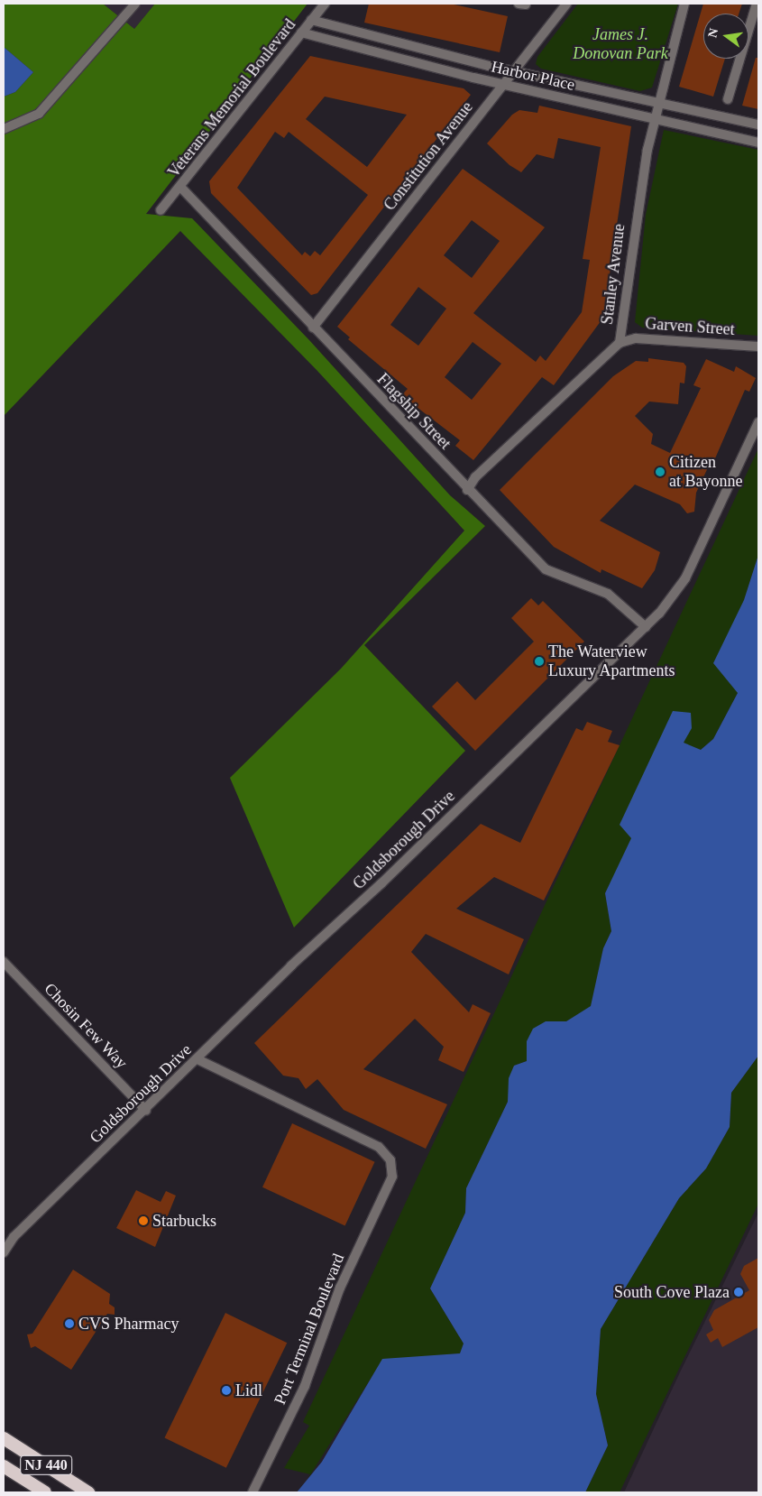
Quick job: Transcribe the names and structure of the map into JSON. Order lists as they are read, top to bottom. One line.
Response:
{"streets":{"highway":["NJ 440"],"street":["Harbor Place","Veterans Memorial Boulevard","Constitution Avenue","Stanley Avenue","Garven Street","Flagship Street","Goldsborough Drive","Chosin Few Way","Port Terminal Boulevard"]},"crossings":[["Harbor Place","Veterans Memorial Boulevard"],["Harbor Place","Constitution Avenue"],["Harbor Place","Stanley Avenue"],["Veterans Memorial Boulevard","Flagship Street"],["Constitution Avenue","Flagship Street"],["Stanley Avenue","Garven Street"],["Stanley Avenue","Flagship Street"],["Flagship Street","Goldsborough Drive"],["Goldsborough Drive","Chosin Few Way"],["Goldsborough Drive","Port Terminal Boulevard"]],"parks":["James J. Donovan Park"],"places":["Citizen at Bayonne","The Waterview Luxury Apartments","Starbucks","South Cove Plaza","CVS Pharmacy","Lidl"],"north":"left"}
